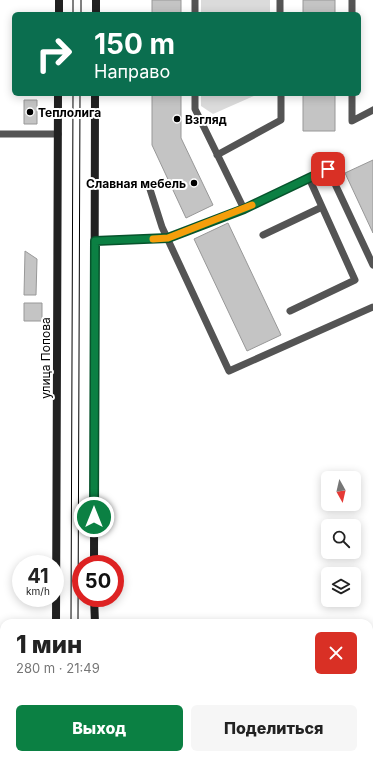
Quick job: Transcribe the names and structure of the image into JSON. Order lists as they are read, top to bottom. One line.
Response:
{"streets":{"main road":["улица Попова"]},"places":["Теплолига","Взгляд","Славная мебель"],"north":"bottom","page":{"turn":["150 m","Направо"],"speed":"41 km/h","limit":"50","heading":["1 мин","280 m · 21:49"],"buttons":["Выход","Поделиться"]}}
